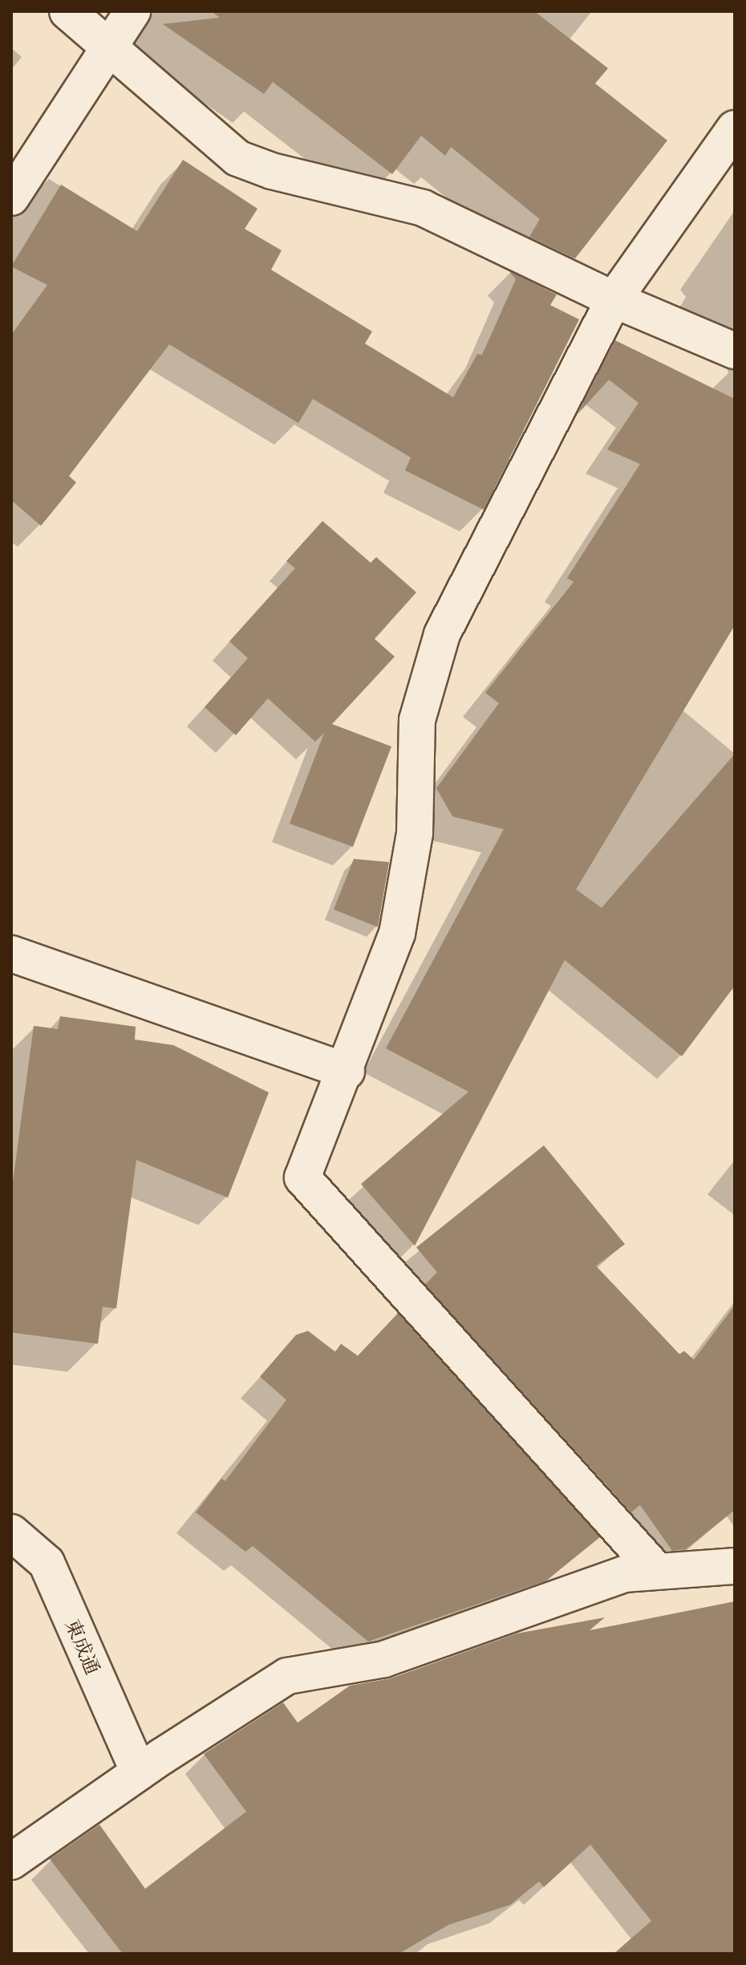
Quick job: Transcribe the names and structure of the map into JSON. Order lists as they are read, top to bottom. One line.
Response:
{"streets":{"street":["東成通"]}}
